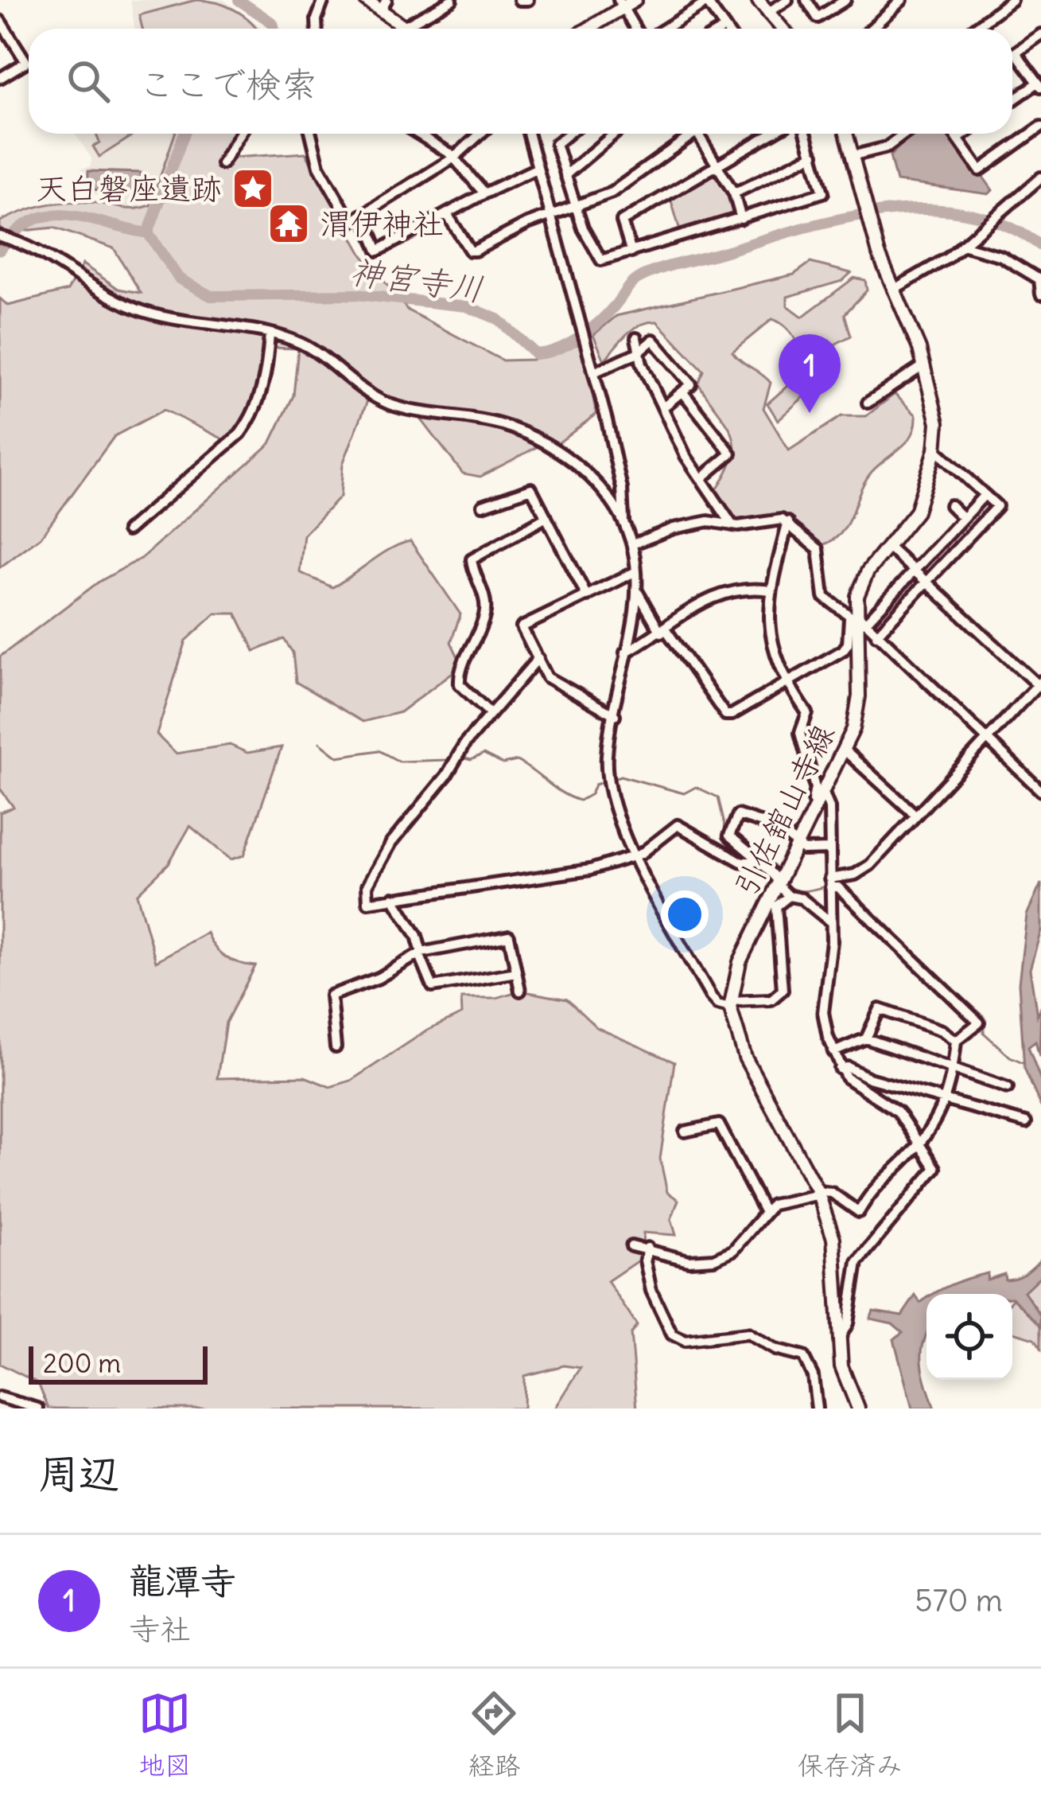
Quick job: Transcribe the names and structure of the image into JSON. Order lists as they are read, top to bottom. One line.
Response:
{"streets":{"main road":["引佐舘山寺線"]},"water":["神宮寺川"],"places":{"place":["天白磐座遺跡"],"temple":["渭伊神社"]},"scale_bar":"200 m","page":{"search":"ここで検索","pins":"1","scale":"200 m","heading":"周辺","list":[{"mark":"1","name":"龍潭寺","note":"寺社","value":"570 m"}],"nav":["地図","経路","保存済み"]}}
